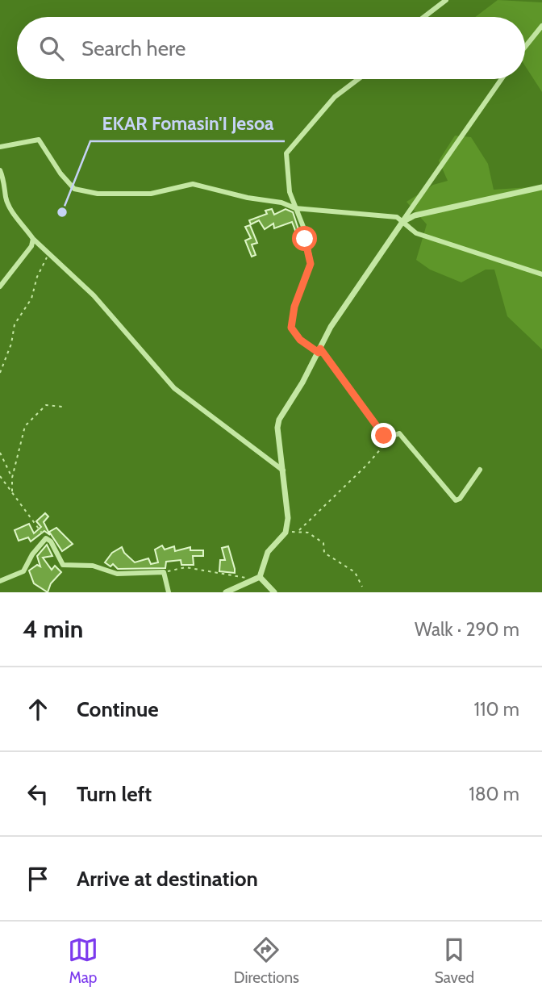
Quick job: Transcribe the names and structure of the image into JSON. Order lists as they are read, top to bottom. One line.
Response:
{"places":["EKAR Fomasin'I Jesoa"],"page":{"search":"Search here","heading":["4 min","Walk · 290 m"],"list":[["Continue","110 m"],["Turn left","180 m"],"Arrive at destination"],"nav":["Map","Directions","Saved"]}}
